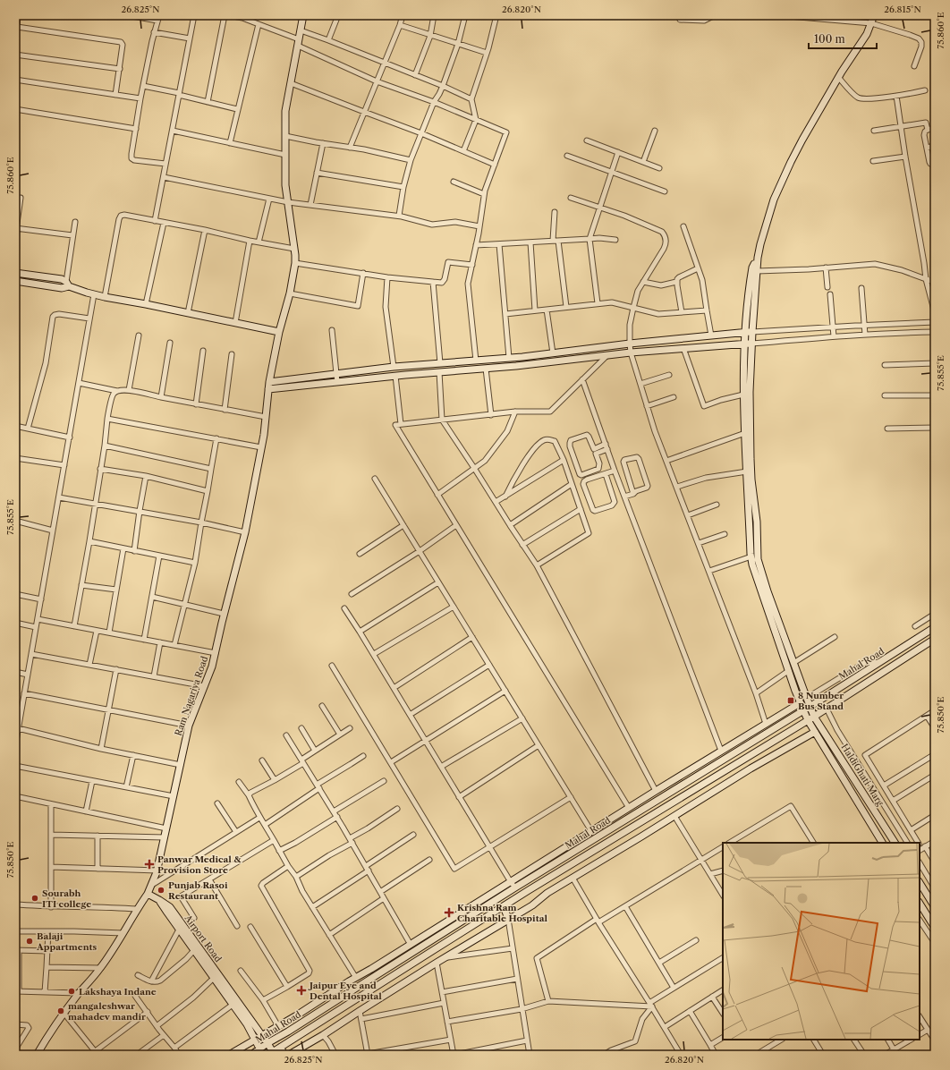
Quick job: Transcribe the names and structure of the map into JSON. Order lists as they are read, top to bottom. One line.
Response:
{"streets":{"street":["Mahal Road","Ram Nagariya Road","HaldiGhati Marg","Airport Road"]},"crossings":[["Mahal Road","HaldiGhati Marg"],["Mahal Road","Airport Road"]],"places":{"transit":["8 Number Bus Stand"],"health":["Panwar Medical & Provision Store","Krishna Ram Charitable Hospital","Jaipur Eye and Dental Hospital"],"other":["Punjab Rasoi Restaurant","Sourabh ITI college","Balaji Appartments","Lakshaya Indane","mangaleshwar mahadev mandir"]},"scale_bar":"100 m","coordinates":["26.825°N","26.820°N","26.815°N","75.860°E","75.855°E","75.850°E"]}
